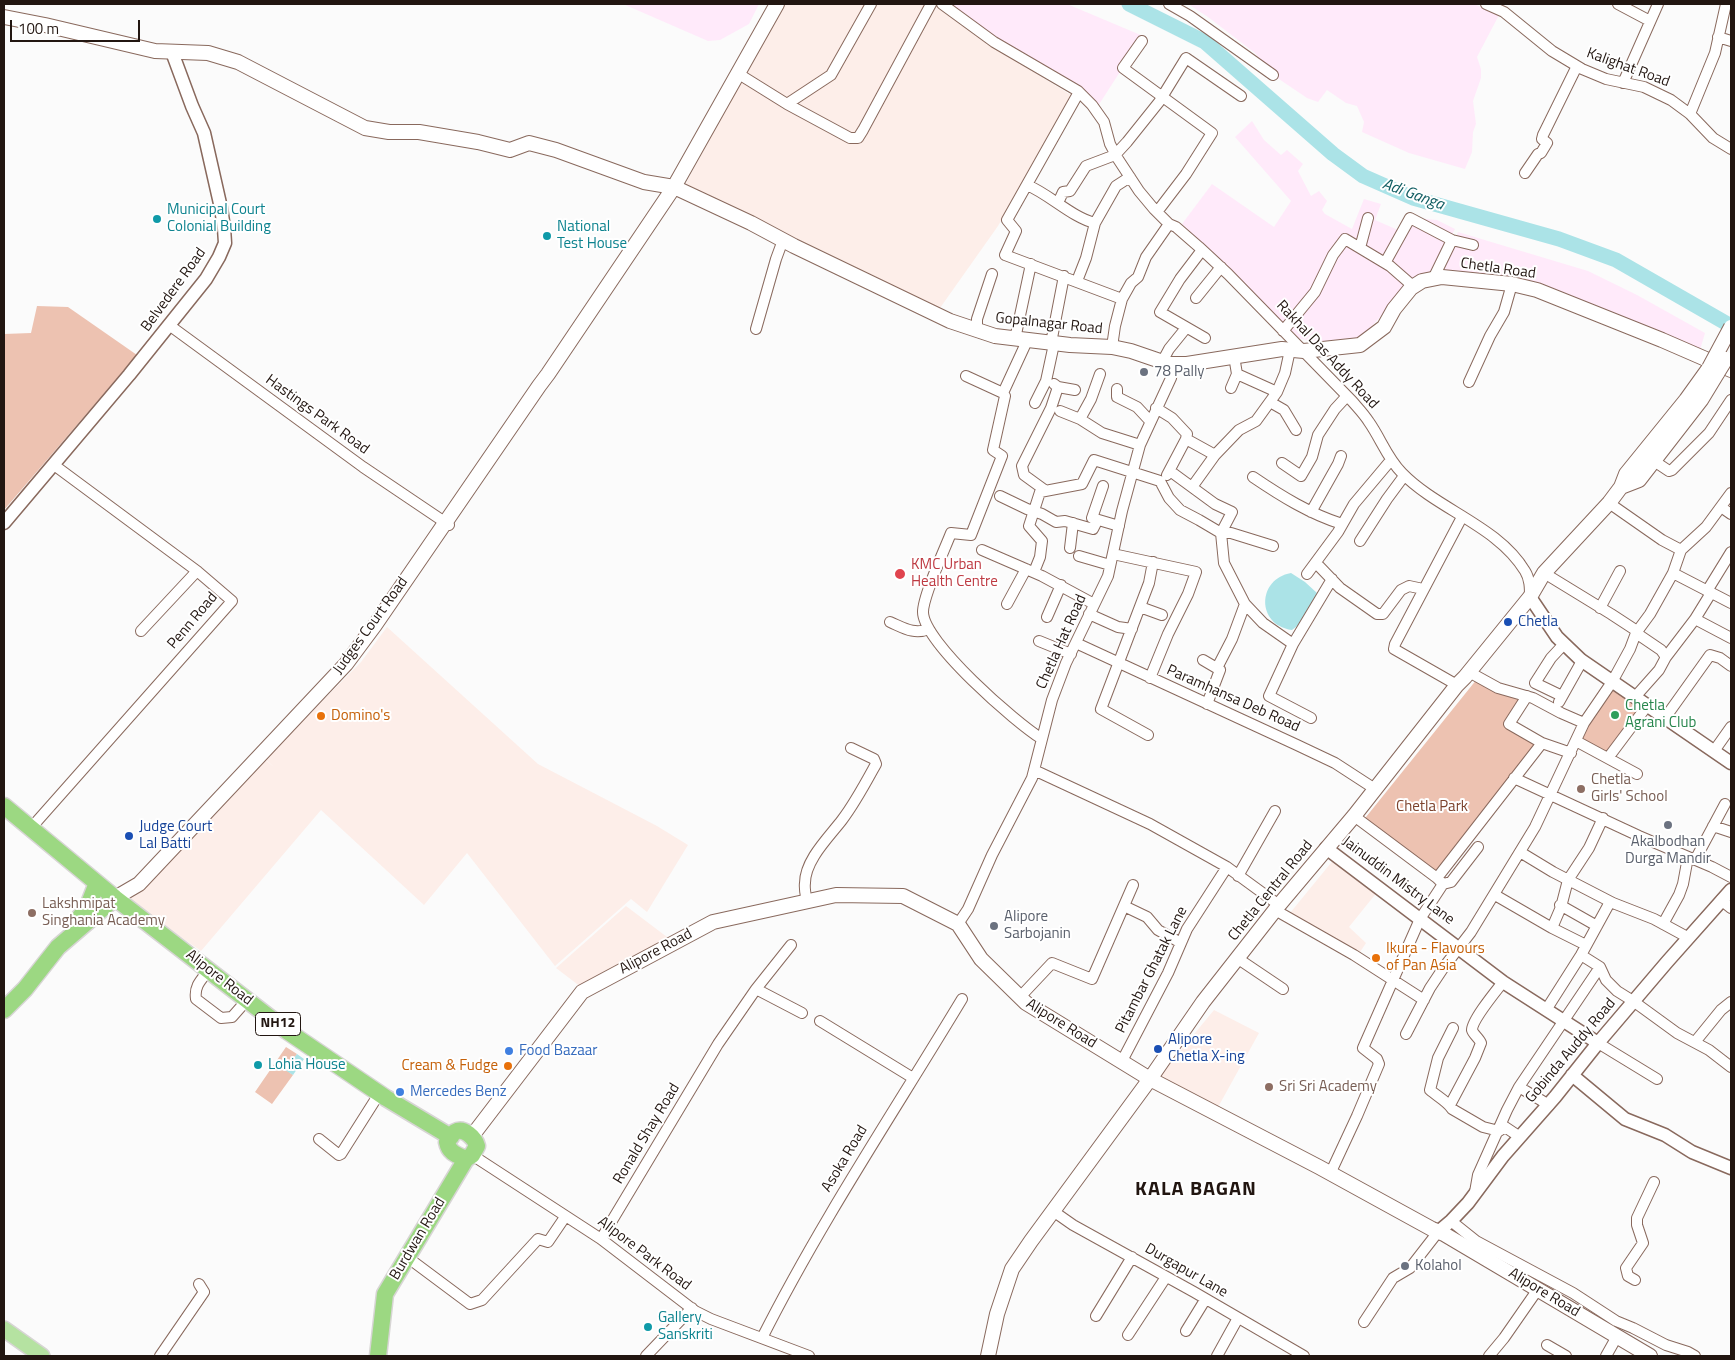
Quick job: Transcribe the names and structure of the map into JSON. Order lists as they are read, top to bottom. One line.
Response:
{"streets":{"highway":["Judges Court Road","Alipore Road","NH12","Burdwan Road"],"main road":["Chetla Road","Gopalnagar Road","Chetla Central Road"],"street":["Kalighat Road","Belvedere Road","Rakhal Das Addy Road","Hastings Park Road","Penn Road","Chetla Hat Road","Paramhansa Deb Road","Jainuddin Mistry Lane","Pitambar Ghatak Lane","Gobinda Auddy Road","Ronald Shay Road","Asoka Road","Alipore Park Road","Durgapur Lane"]},"crossings":[["Chetla Road","Gopalnagar Road"],["Chetla Road","Rakhal Das Addy Road"],["Chetla Road","Chetla Central Road"],["Belvedere Road","Gopalnagar Road"],["Belvedere Road","Hastings Park Road"],["Belvedere Road","Penn Road"],["Gopalnagar Road","Rakhal Das Addy Road"],["Gopalnagar Road","Judges Court Road"],["Gopalnagar Road","Chetla Hat Road"],["Rakhal Das Addy Road","Chetla Central Road"],["Hastings Park Road","Judges Court Road"],["Penn Road","Alipore Road"],["Judges Court Road","Alipore Road"],["Chetla Hat Road","Paramhansa Deb Road"],["Chetla Hat Road","Alipore Road"],["Paramhansa Deb Road","Chetla Central Road"],["Jainuddin Mistry Lane","Chetla Central Road"],["Jainuddin Mistry Lane","Gobinda Auddy Road"],["Chetla Central Road","Alipore Road"],["Chetla Central Road","Durgapur Lane"],["Alipore Road","Pitambar Ghatak Lane"],["Alipore Road","Gobinda Auddy Road"],["Alipore Road","Burdwan Road"],["Alipore Road","Alipore Park Road"],["Ronald Shay Road","Alipore Park Road"],["Asoka Road","Alipore Park Road"],["Burdwan Road","Alipore Park Road"]],"districts":["KALA BAGAN"],"water":["Adi Ganga"],"parks":["Chetla Park"],"places":["Municipal Court Colonial Building","National Test House","78 Pally","KMC Urban Health Centre","Chetla","Chetla Agrani Club","Domino's","Chetla Girls' School","Akalbodhan Durga Mandir","Judge Court Lal Batti","Lakshmipat Singhania Academy","Alipore Sarbojanin","Ikura - Flavours of Pan Asia","Alipore Chetla X-ing","Food Bazaar","Lohia House","Cream & Fudge","Sri Sri Academy","Mercedes Benz","Kolahol","Gallery Sanskriti"],"scale_bar":"100 m"}
